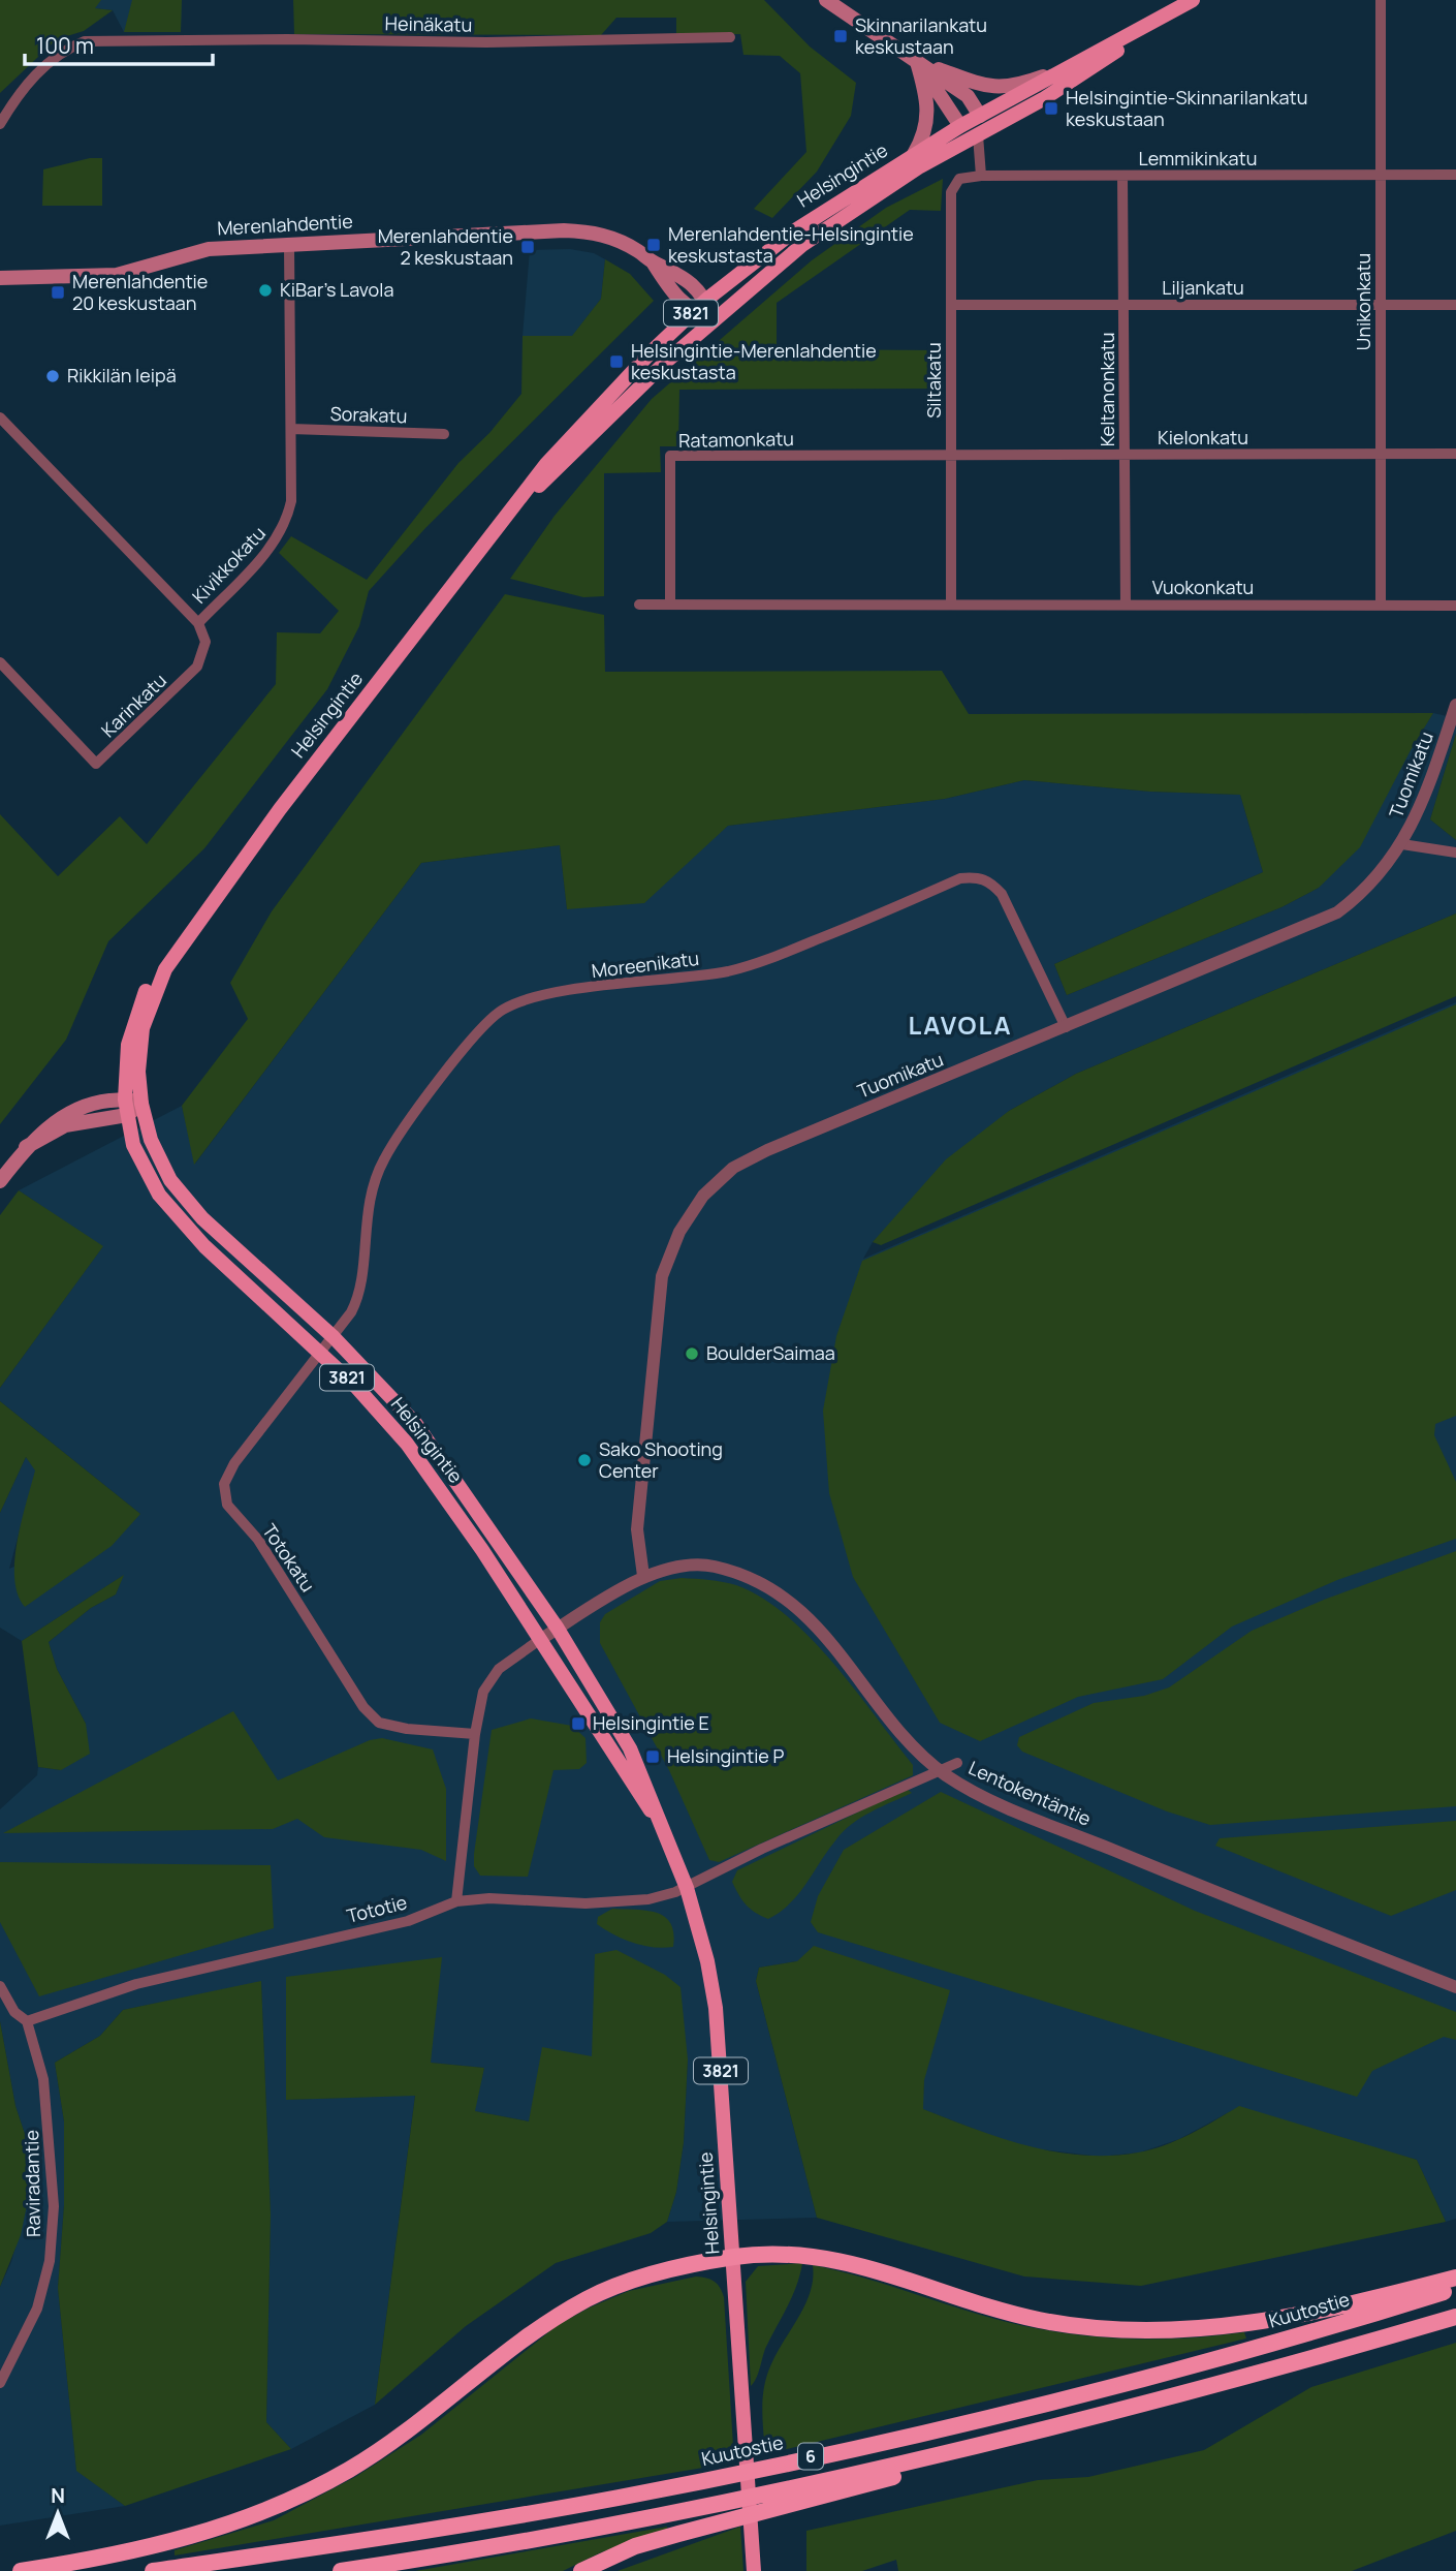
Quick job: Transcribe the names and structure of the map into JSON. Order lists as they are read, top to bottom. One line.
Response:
{"streets":{"highway":["Kuutostie","6"],"main road":["Helsingintie","Merenlahdentie","3821"],"street":["Heinäkatu","Lemmikinkatu","Liljankatu","Unikonkatu","Siltakatu","Keltanonkatu","Sorakatu","Kielonkatu","Ratamonkatu","Kivikkokatu","Vuokonkatu","Karinkatu","Tuomikatu","Moreenikatu","Totokatu","Lentokentäntie","Tototie","Raviradantie"]},"crossings":[["Lemmikinkatu","Unikonkatu"],["Lemmikinkatu","Siltakatu"],["Lemmikinkatu","Keltanonkatu"],["Helsingintie","Merenlahdentie"],["Helsingintie","Moreenikatu"],["Helsingintie","Totokatu"],["Helsingintie","Lentokentäntie"],["Helsingintie","Tototie"],["Merenlahdentie","Kivikkokatu"],["Liljankatu","Unikonkatu"],["Liljankatu","Siltakatu"],["Liljankatu","Keltanonkatu"],["Unikonkatu","Kielonkatu"],["Unikonkatu","Vuokonkatu"],["Siltakatu","Kielonkatu"],["Siltakatu","Ratamonkatu"],["Siltakatu","Vuokonkatu"],["Keltanonkatu","Kielonkatu"],["Keltanonkatu","Vuokonkatu"],["Sorakatu","Kivikkokatu"],["Kielonkatu","Ratamonkatu"],["Kivikkokatu","Karinkatu"],["Tuomikatu","Moreenikatu"],["Tuomikatu","Lentokentäntie"],["Moreenikatu","Totokatu"],["Lentokentäntie","Tototie"],["Tototie","Raviradantie"]],"districts":["LAVOLA"],"places":{"transit":["Skinnarilankatu keskustaan","Helsingintie-Skinnarilankatu keskustaan","Merenlahdentie-Helsingintie keskustasta","Merenlahdentie 2 keskustaan","Merenlahdentie 20 keskustaan","Helsingintie-Merenlahdentie keskustasta","Helsingintie E","Helsingintie P"],"other":["KiBar's Lavola","Rikkilän leipä","BoulderSaimaa","Sako Shooting Center"]},"scale_bar":"100 m","north":"top"}
